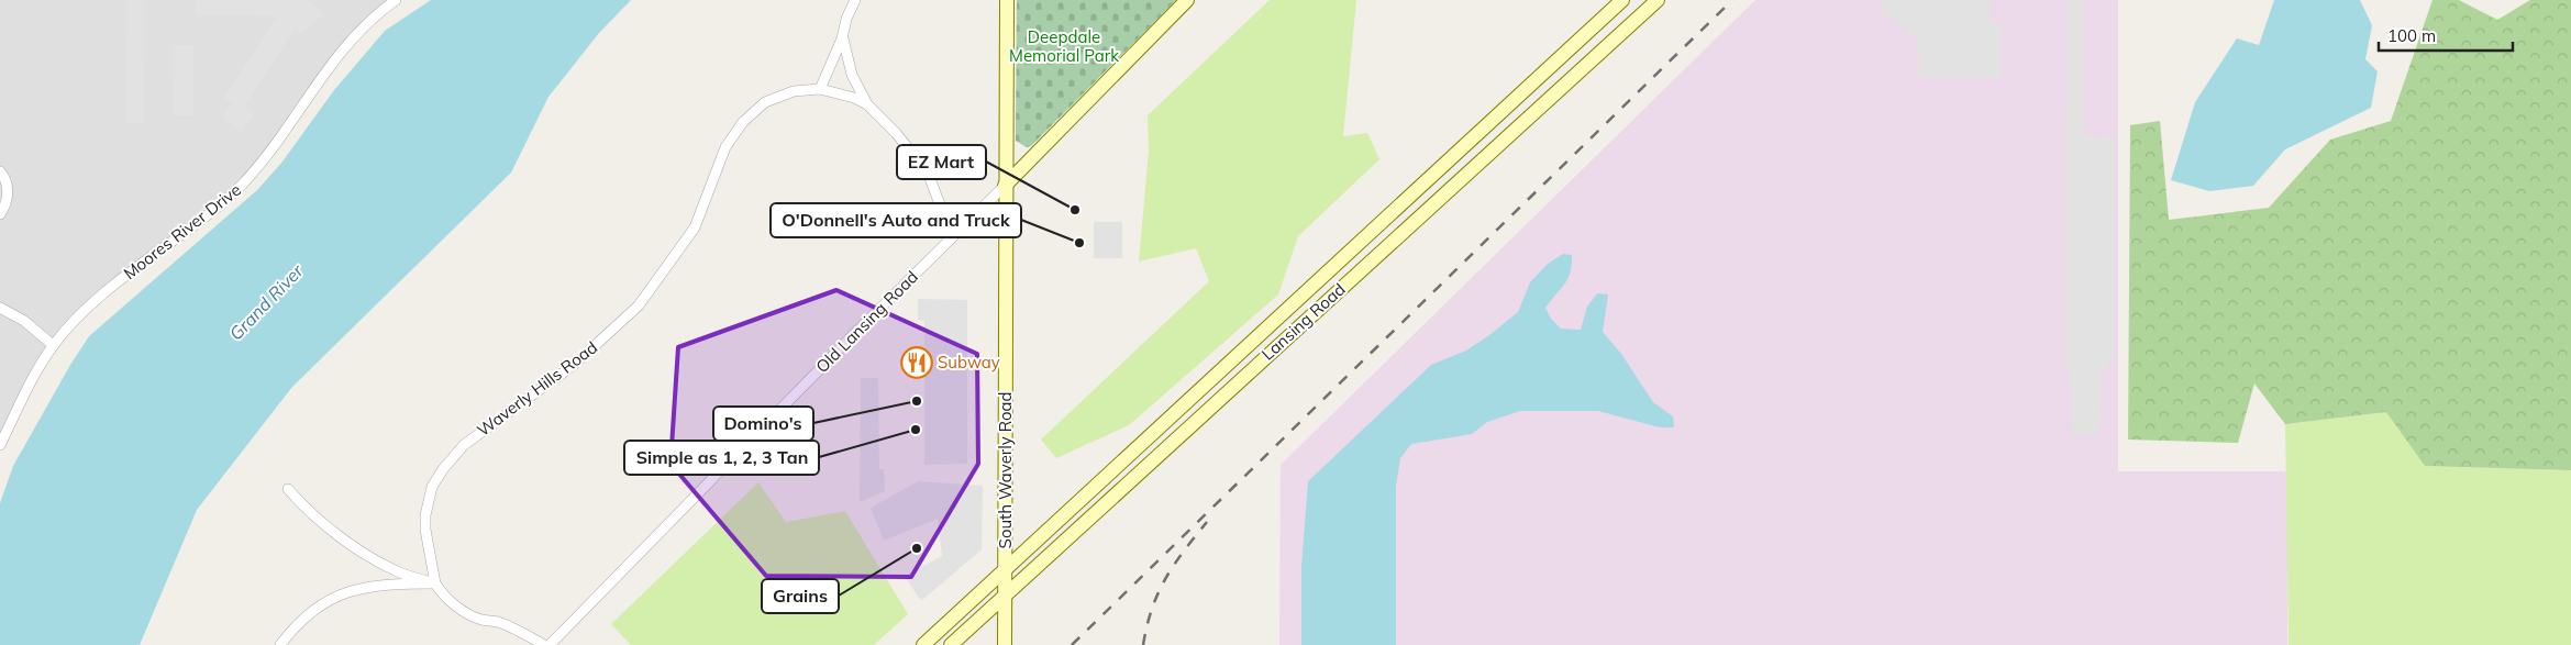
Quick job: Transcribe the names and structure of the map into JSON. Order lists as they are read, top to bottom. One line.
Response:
{"streets":{"main road":["Old Lansing Road","Lansing Road","South Waverly Road"],"street":["Moores River Drive","Waverly Hills Road"]},"crossings":[["Old Lansing Road","South Waverly Road"],["Lansing Road","South Waverly Road"]],"water":["Grand River"],"parks":["Deepdale Memorial Park"],"places":{"other":["EZ Mart","O'Donnell's Auto and Truck","Domino's","Simple as 1, 2, 3 Tan","Grains"],"restaurant":["Subway"]},"scale_bar":"100 m"}
